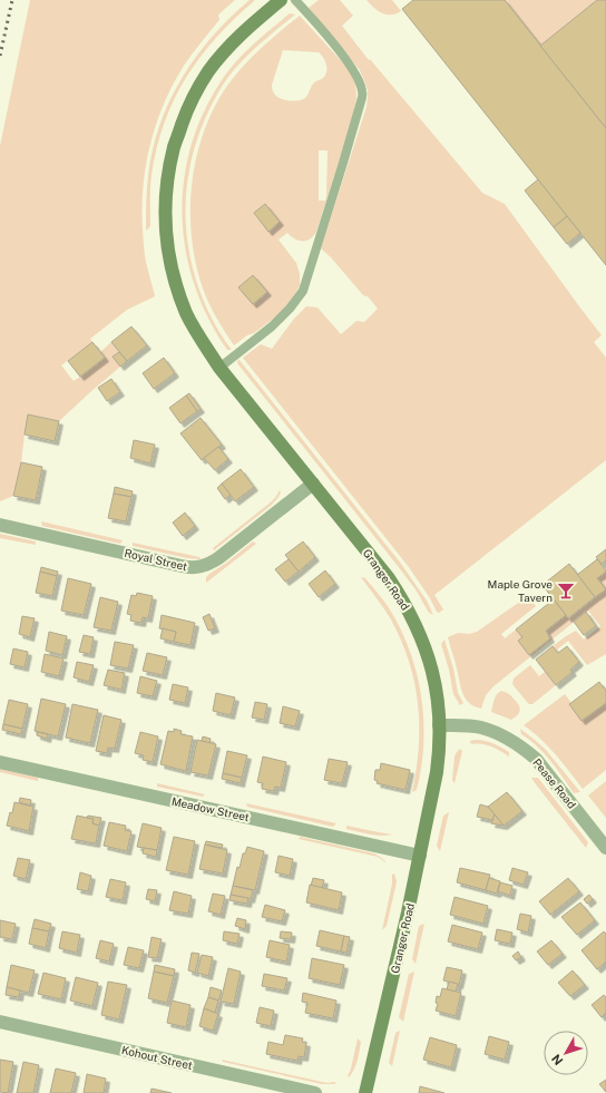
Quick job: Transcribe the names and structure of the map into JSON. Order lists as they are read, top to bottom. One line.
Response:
{"streets":{"street":["Royal Street","Granger Road","Pease Road","Meadow Street","Kohout Street"]},"crossings":[["Royal Street","Granger Road"],["Granger Road","Pease Road"],["Granger Road","Meadow Street"]],"places":{"bar":["Maple Grove Tavern"]},"north":"bottom left"}
